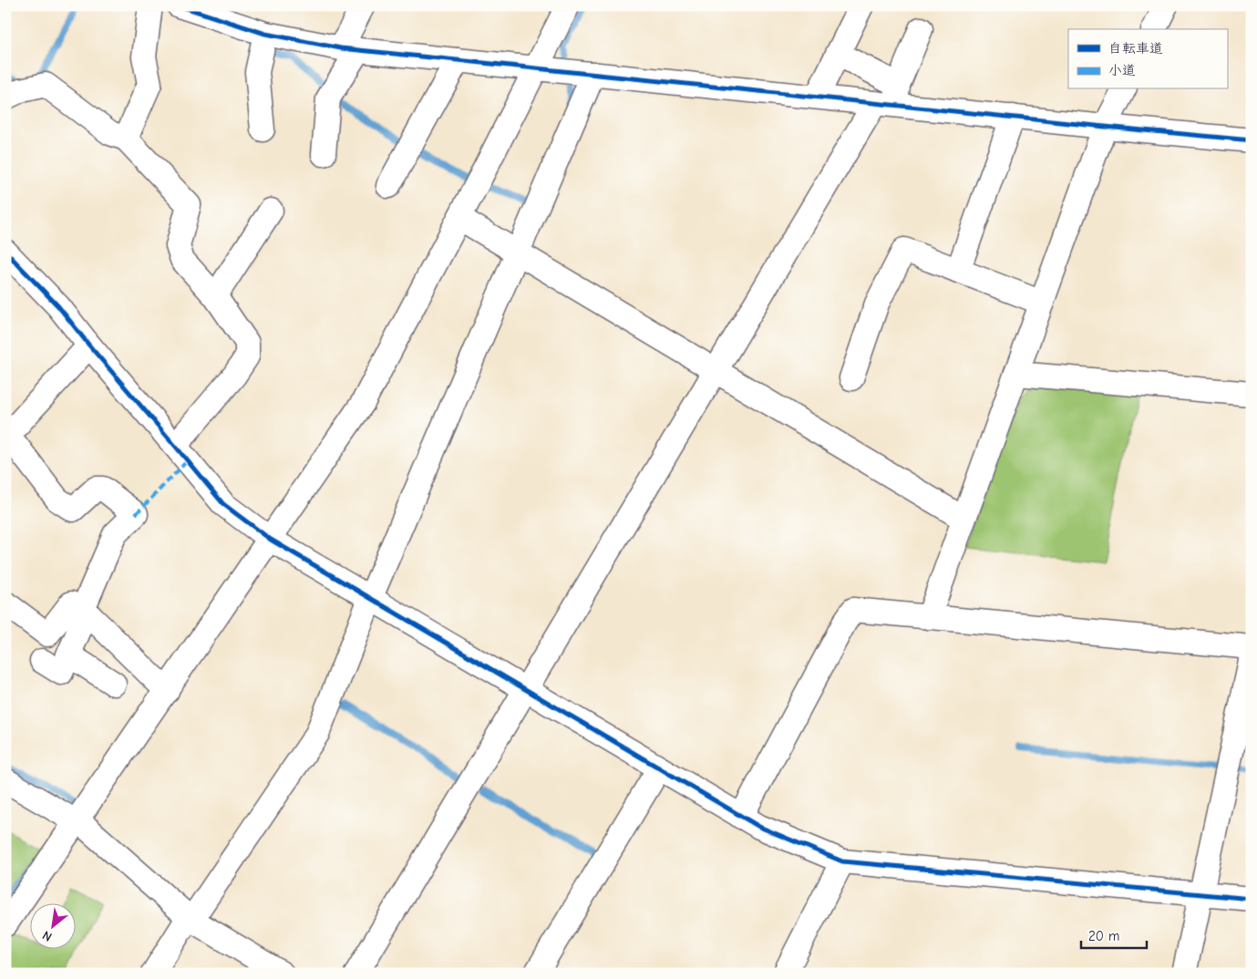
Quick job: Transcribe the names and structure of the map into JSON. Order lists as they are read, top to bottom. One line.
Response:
{"legend":["自転車道","小道"],"scale_bar":"20 m","north":"bottom left"}
